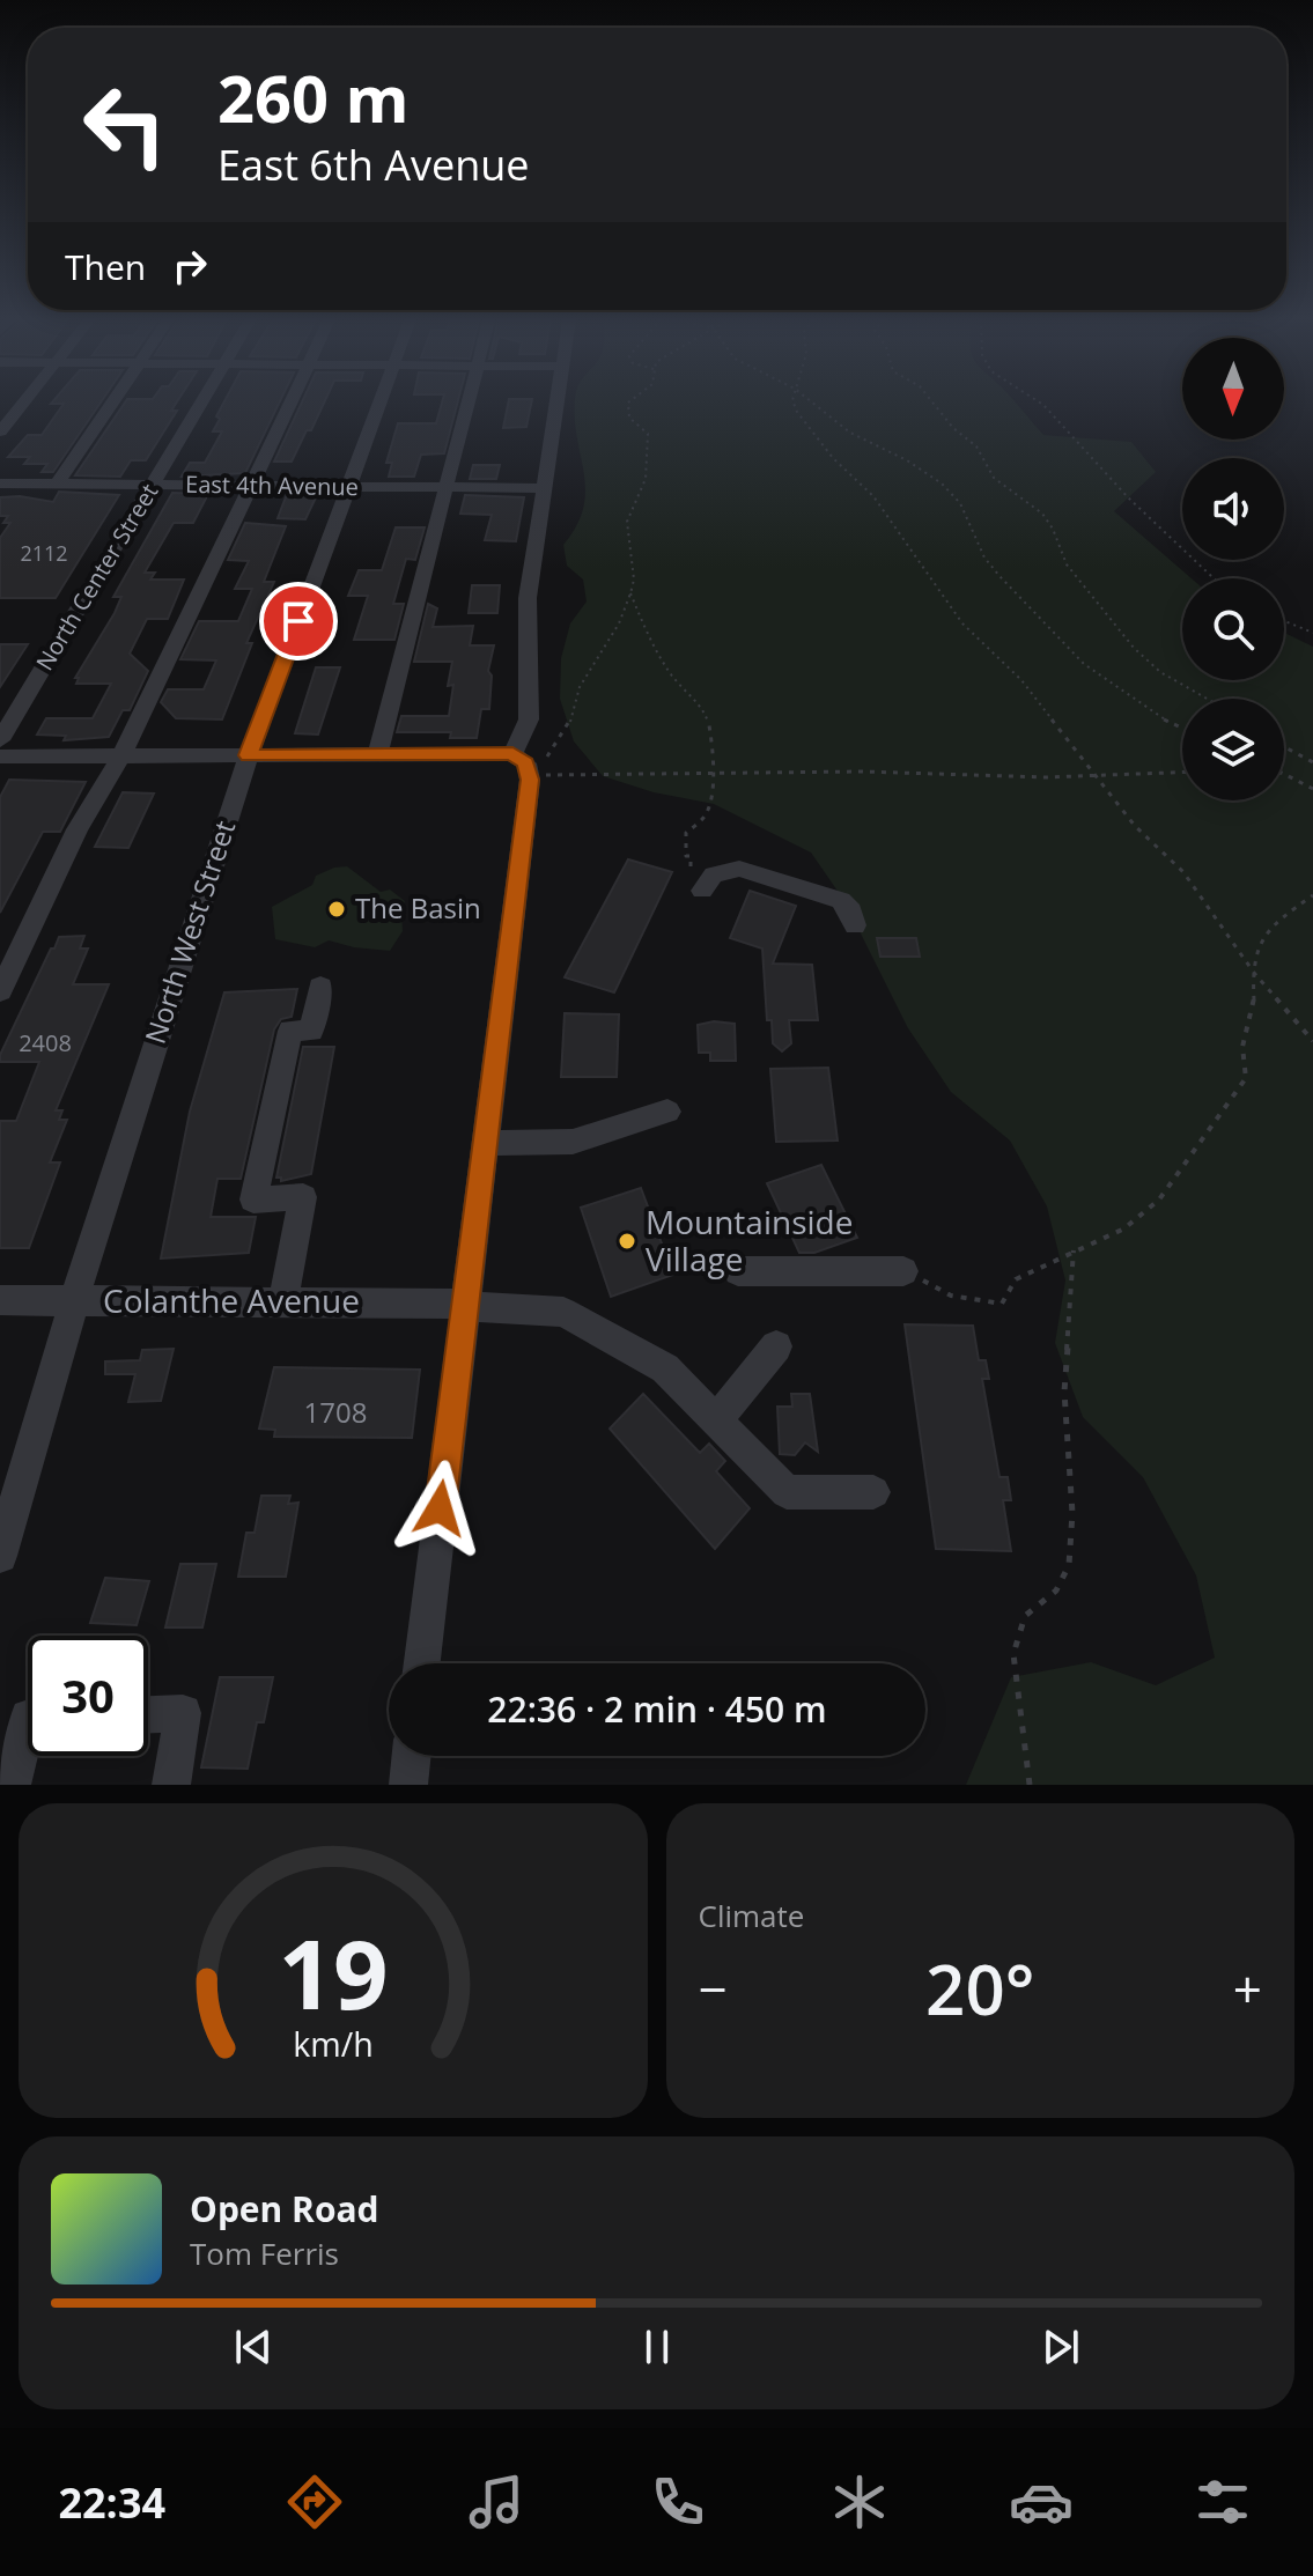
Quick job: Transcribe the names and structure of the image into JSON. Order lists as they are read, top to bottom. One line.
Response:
{"streets":{"street":["East 4th Avenue","North Center Street","North West Street","Colanthe Avenue"]},"crossings":[["East 4th Avenue","North Center Street"],["East 4th Avenue","North West Street"],["North West Street","Colanthe Avenue"]],"places":["The Basin","Mountainside Village"],"house_numbers":["2112","2408","1708"],"north":"bottom","page":{"turn":["260 m","East 6th Avenue"],"then":"Then","limit":"30","trip":"22:36 · 2 min · 450 m","tile":"Climate","heat":["−","20°","+"],"song":["Open Road","Tom Ferris"],"tabs":"22:34","gauge":["19","km/h"]}}
